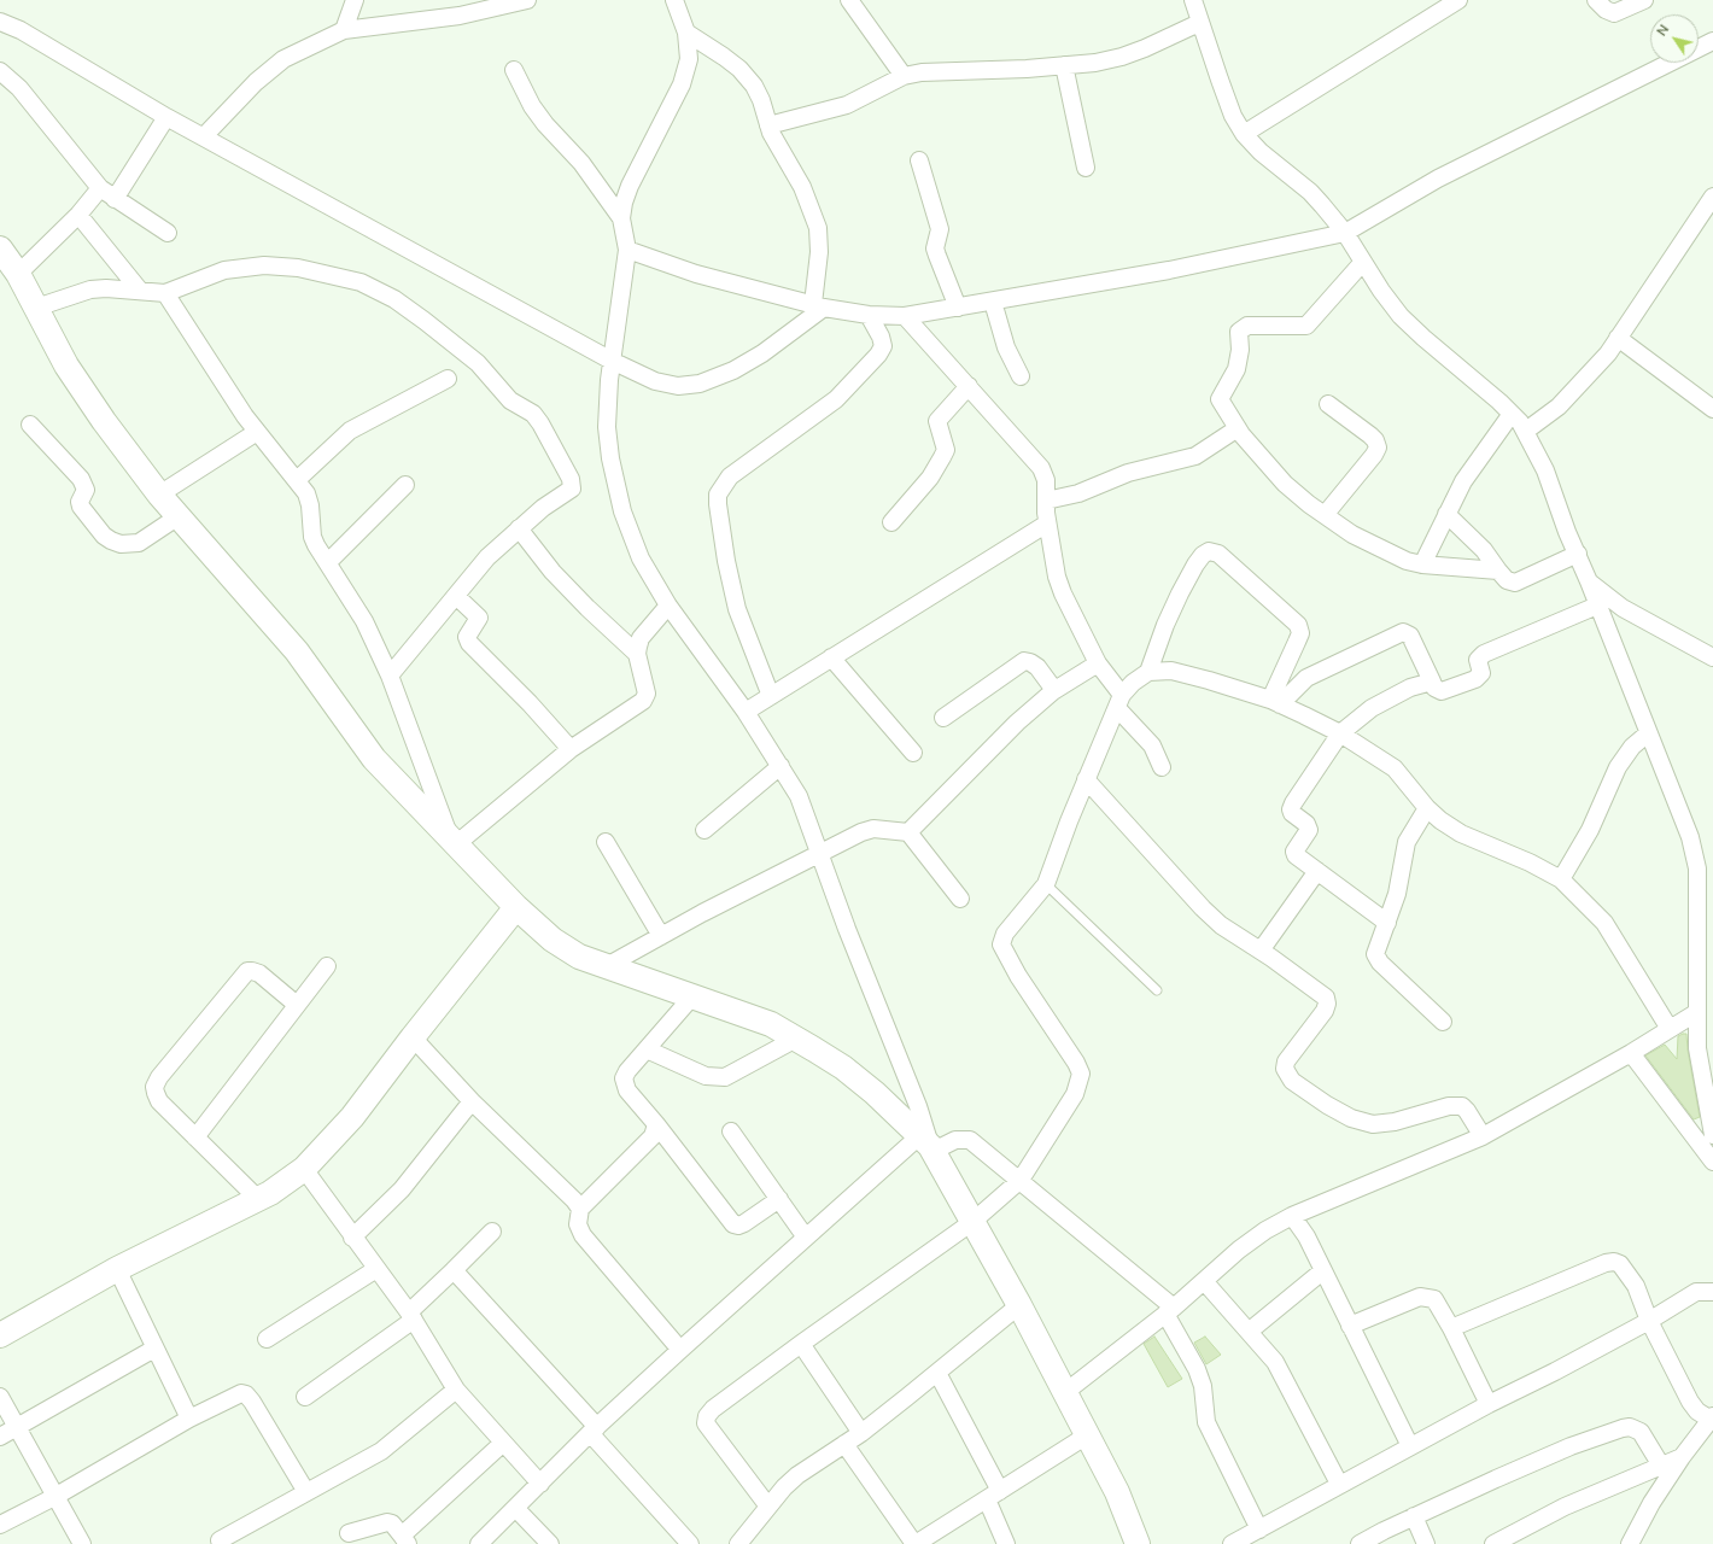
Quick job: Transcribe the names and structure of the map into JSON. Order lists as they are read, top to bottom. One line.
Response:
{"north":"top left"}
